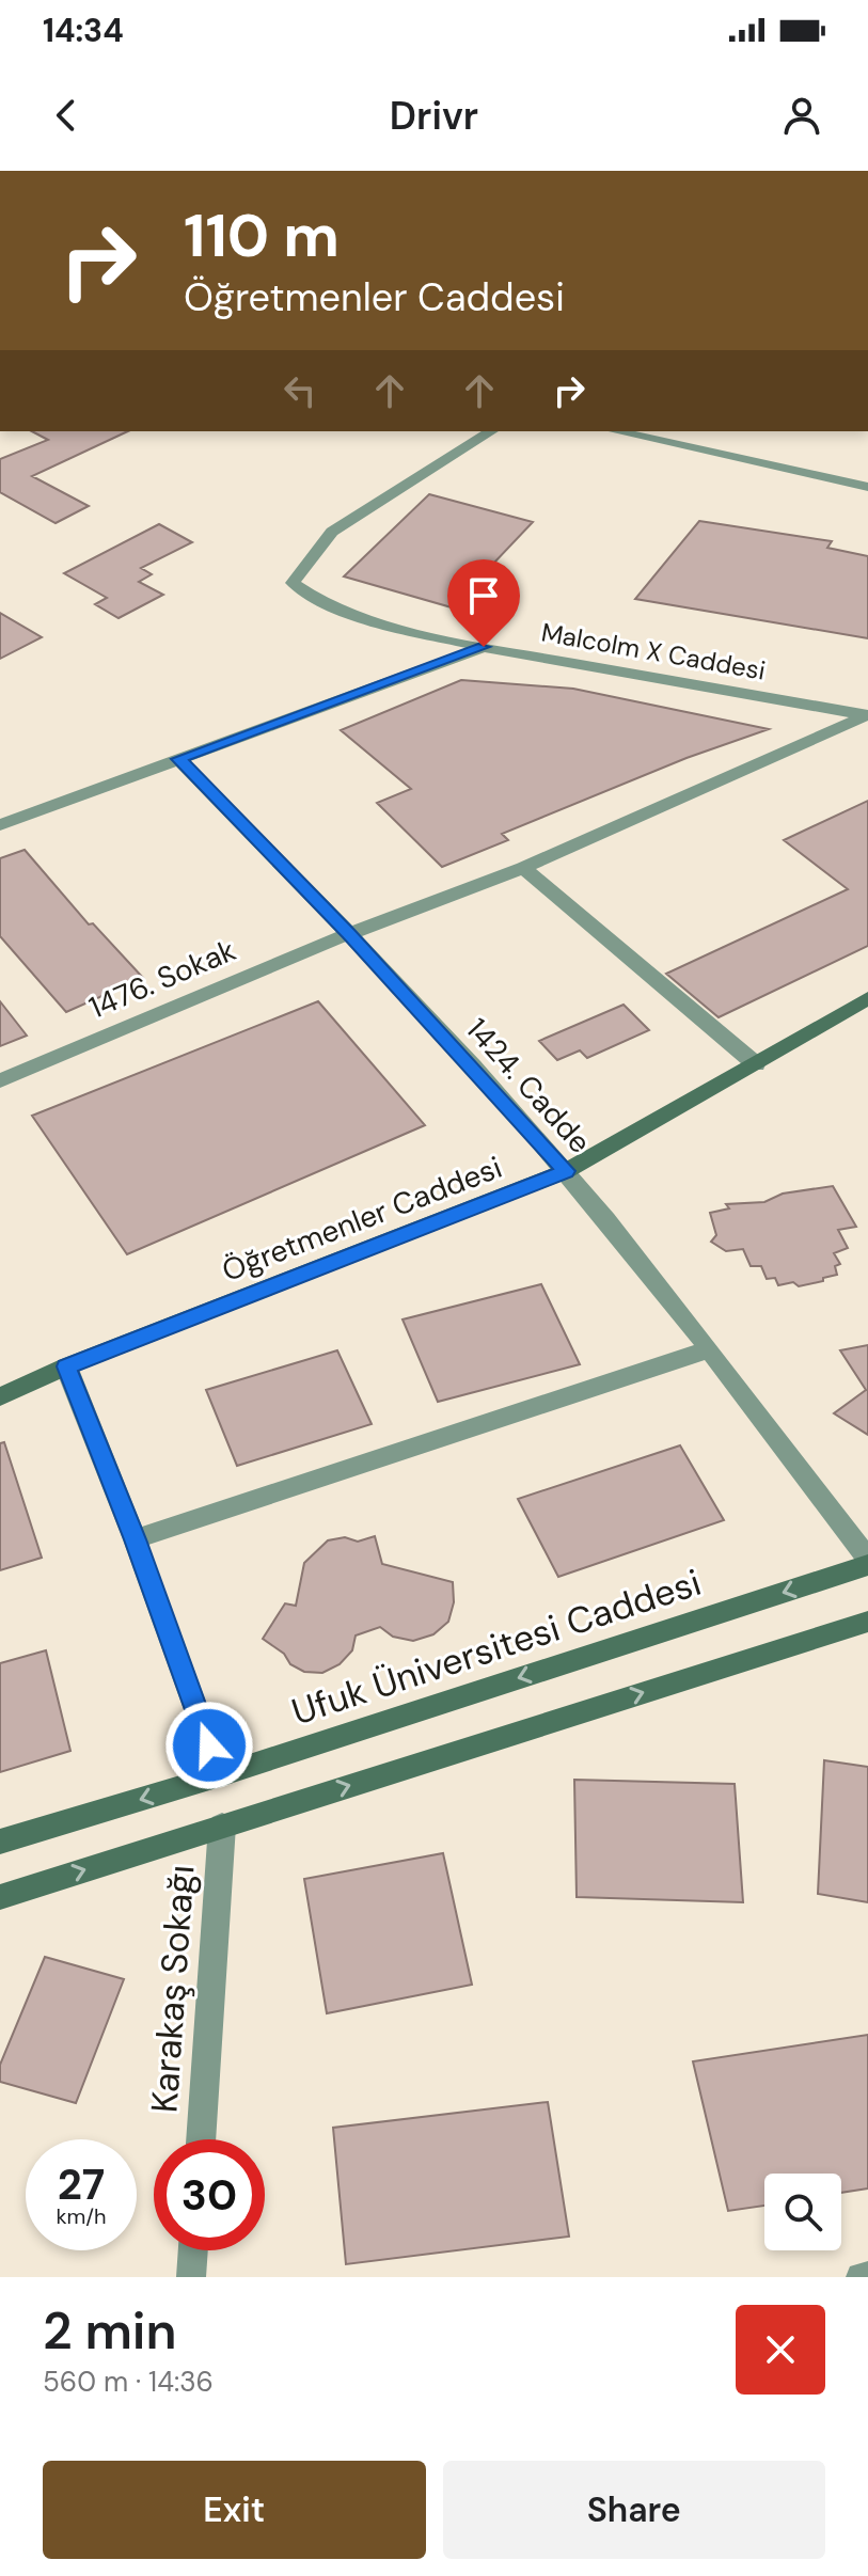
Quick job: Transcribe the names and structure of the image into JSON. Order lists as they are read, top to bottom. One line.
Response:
{"streets":{"main road":["Öğretmenler Caddesi","Ufuk Üniversitesi Caddesi"],"street":["Malcolm X Caddesi","1476. Sokak","1424. Cadde","Karakaş Sokağı"]},"crossings":[["Malcolm X Caddesi","1476. Sokak"],["1476. Sokak","1424. Cadde"],["1424. Cadde","Öğretmenler Caddesi"]],"page":{"status":"14:34","header":"Drivr","turn":["110 m","Öğretmenler Caddesi"],"speed":"27 km/h","limit":"30","heading":["2 min","560 m · 14:36"],"buttons":["Exit","Share"]}}
